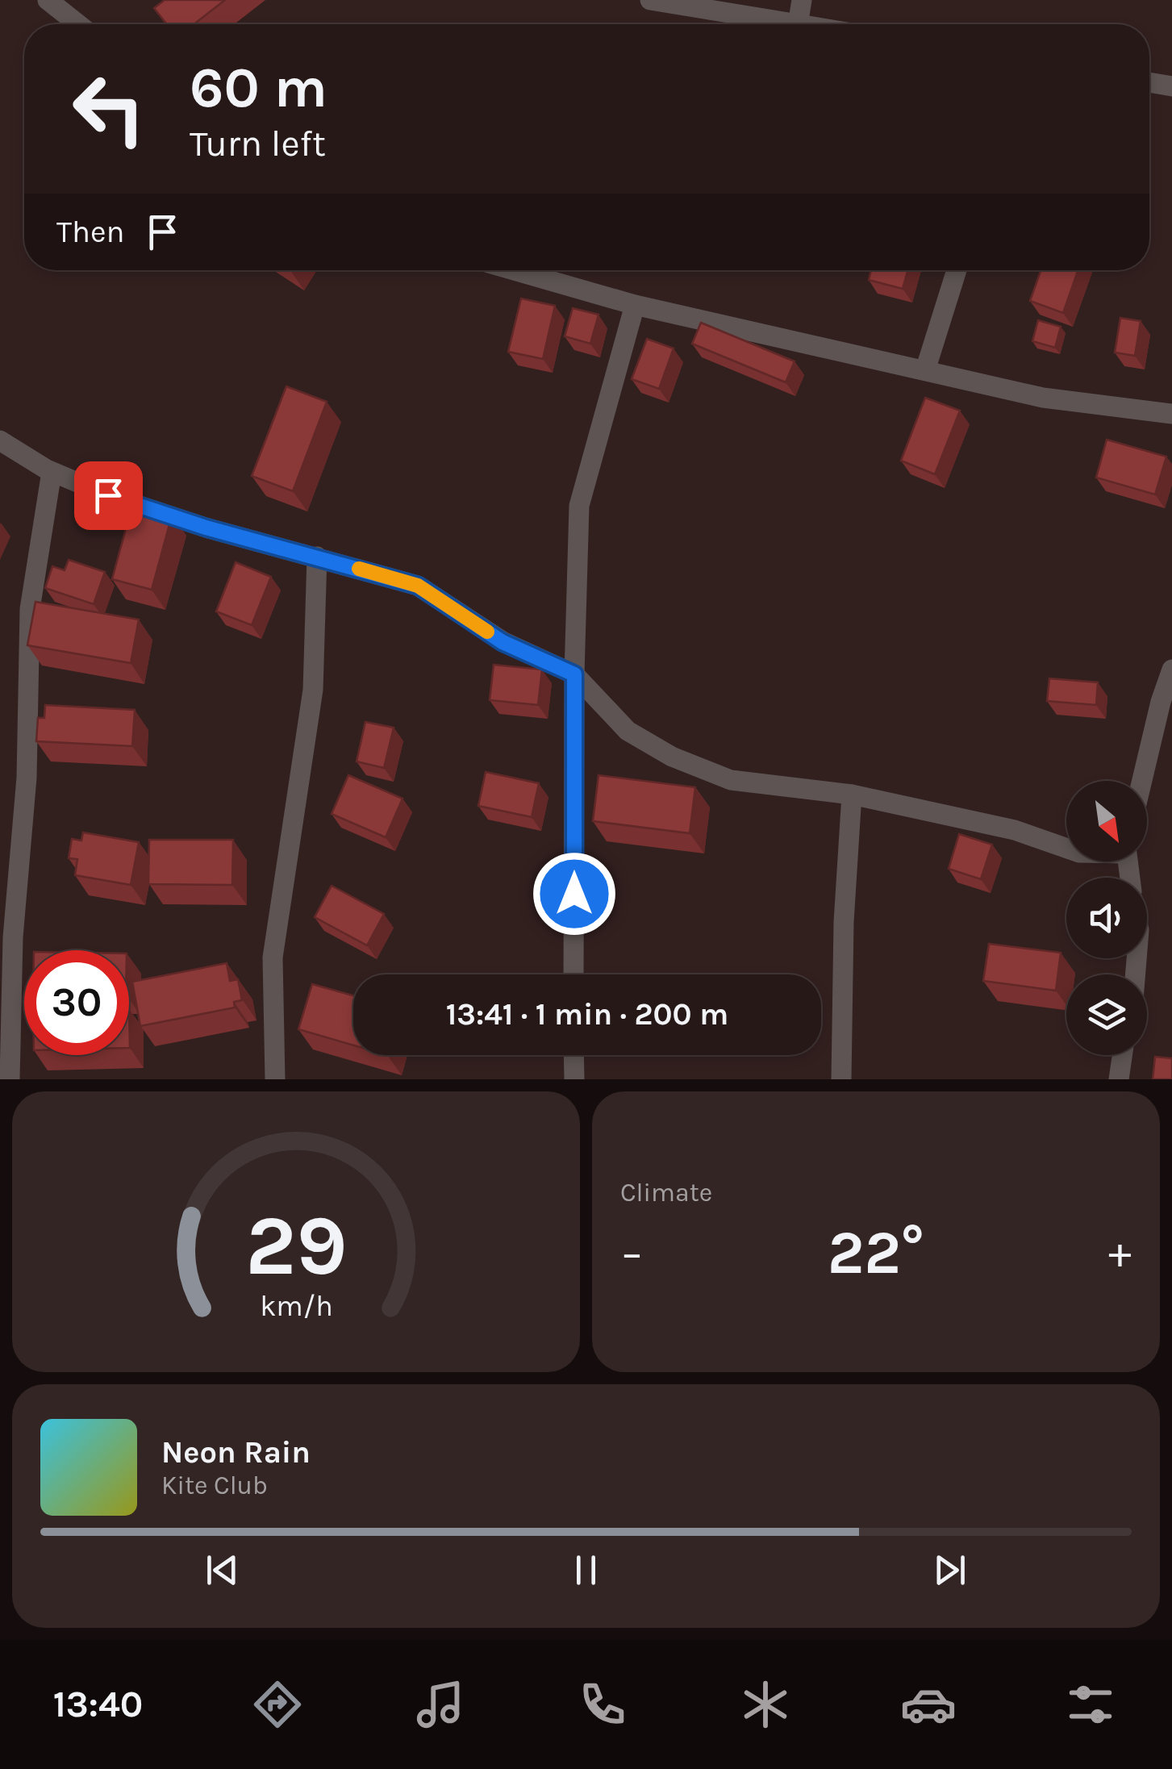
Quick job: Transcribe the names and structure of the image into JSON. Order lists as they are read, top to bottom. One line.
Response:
{"north":"bottom right","page":{"turn":["60 m","Turn left"],"then":"Then","limit":"30","trip":"13:41 · 1 min · 200 m","tile":"Climate","heat":["−","22°","+"],"song":["Neon Rain","Kite Club"],"tabs":"13:40","gauge":["29","km/h"]}}
